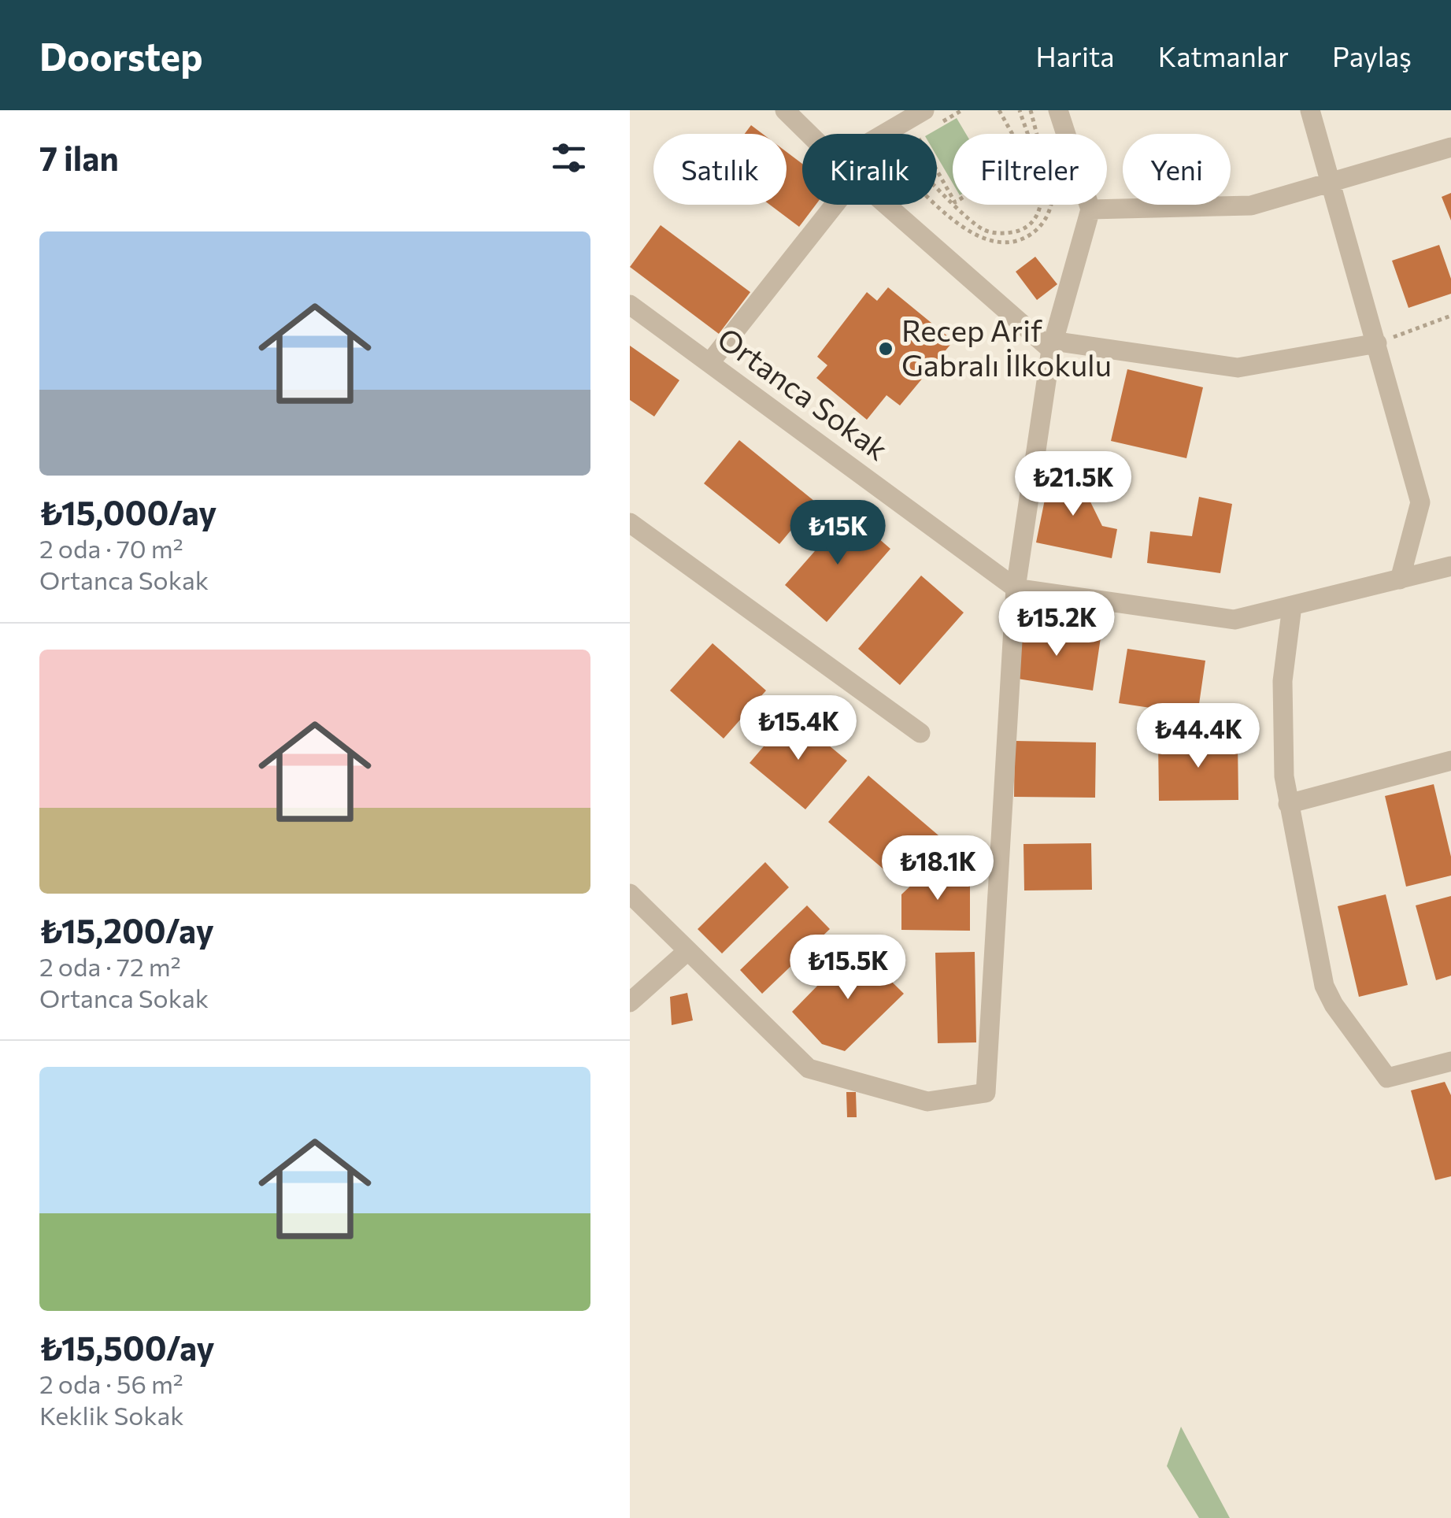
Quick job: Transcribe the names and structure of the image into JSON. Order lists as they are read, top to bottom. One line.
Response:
{"streets":{"street":["Ortanca Sokak"]},"places":["Recep Arif Gabralı İlkokulu"],"page":{"header":"Doorstep","nav":["Harita","Katmanlar","Paylaş"],"heading":"7 ilan","chip":["Satılık","Kiralık","Filtreler","Yeni"],"list":[{"name":"₺15,000/ay","note":"2 oda · 70 m² · Ortanca Sokak"},{"name":"₺15,200/ay","note":"2 oda · 72 m² · Ortanca Sokak"},{"name":"₺15,500/ay","note":"2 oda · 56 m² · Keklik Sokak"}],"price":["₺21.5K","₺15K","₺15.2K","₺15.4K","₺44.4K","₺18.1K","₺15.5K"]}}
